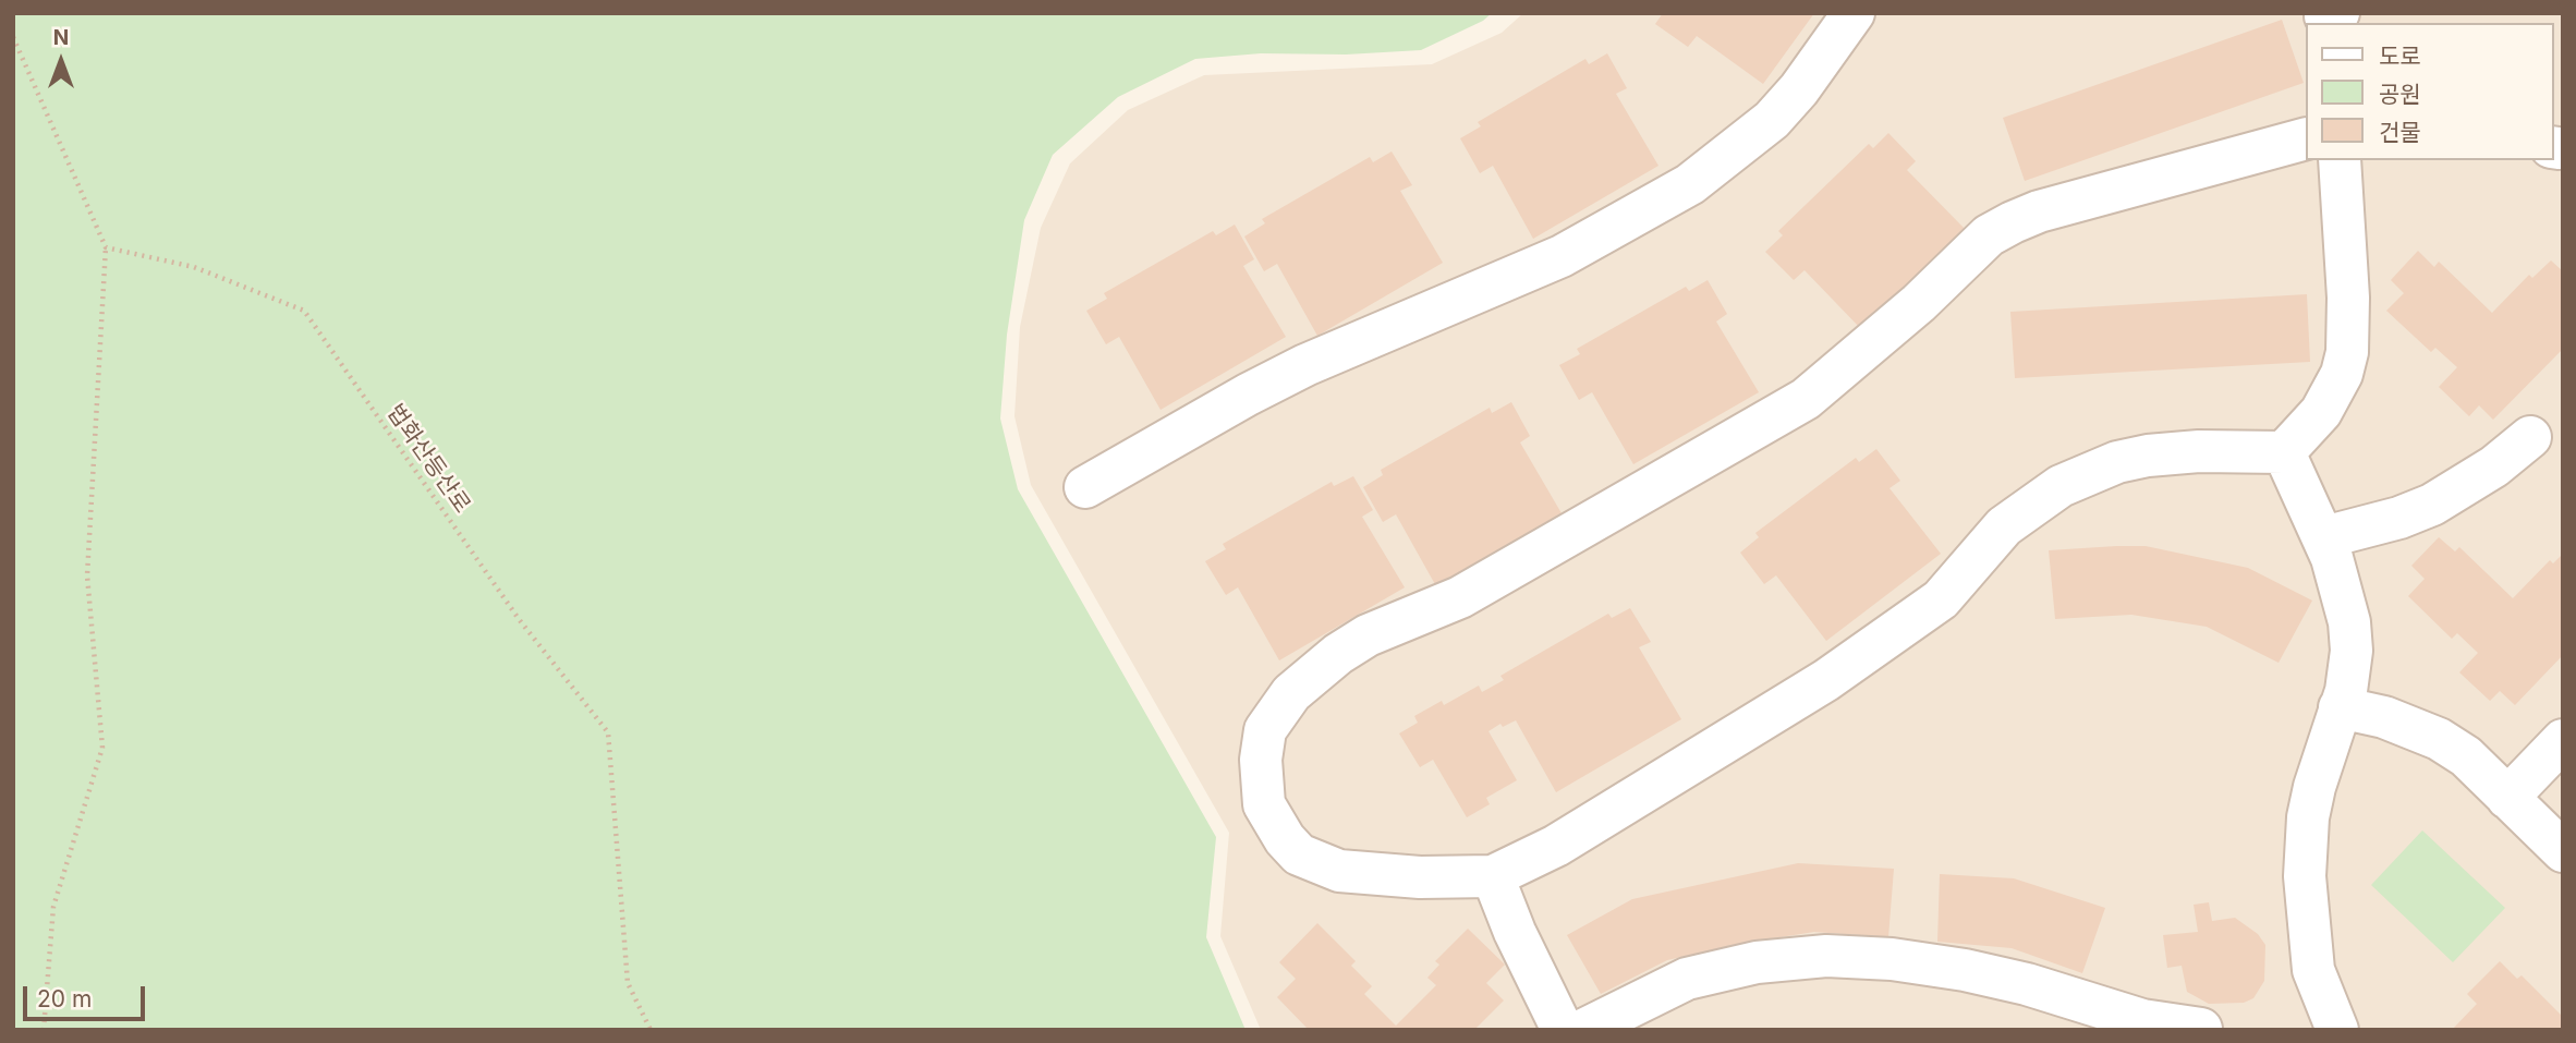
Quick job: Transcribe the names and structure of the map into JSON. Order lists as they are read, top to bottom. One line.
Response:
{"streets":{"path":["법화산등산로"]},"legend":["도로","공원","건물"],"scale_bar":"20 m","north":"top"}
